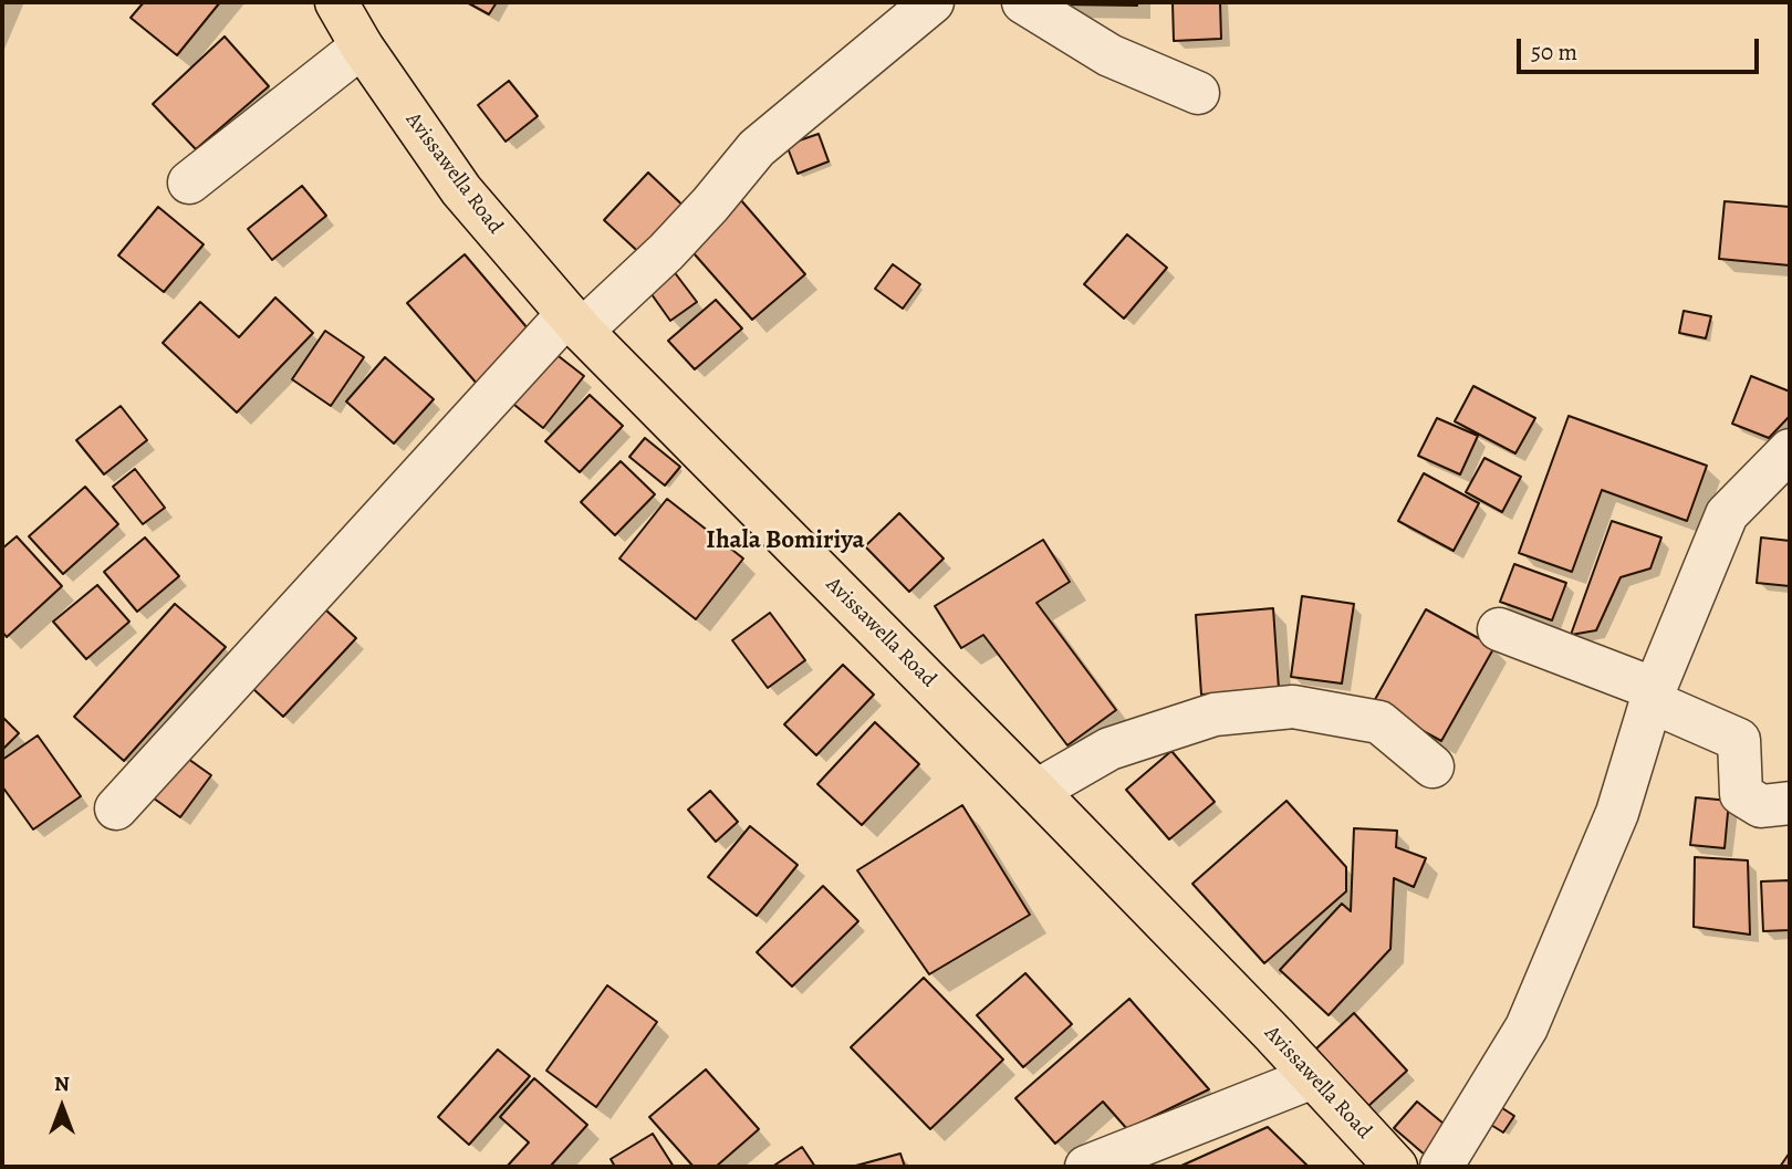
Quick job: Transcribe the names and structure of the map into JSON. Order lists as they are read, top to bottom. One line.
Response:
{"streets":{"main road":["Avissawella Road"]},"districts":["Ihala Bomiriya"],"scale_bar":"50 m","north":"top"}
